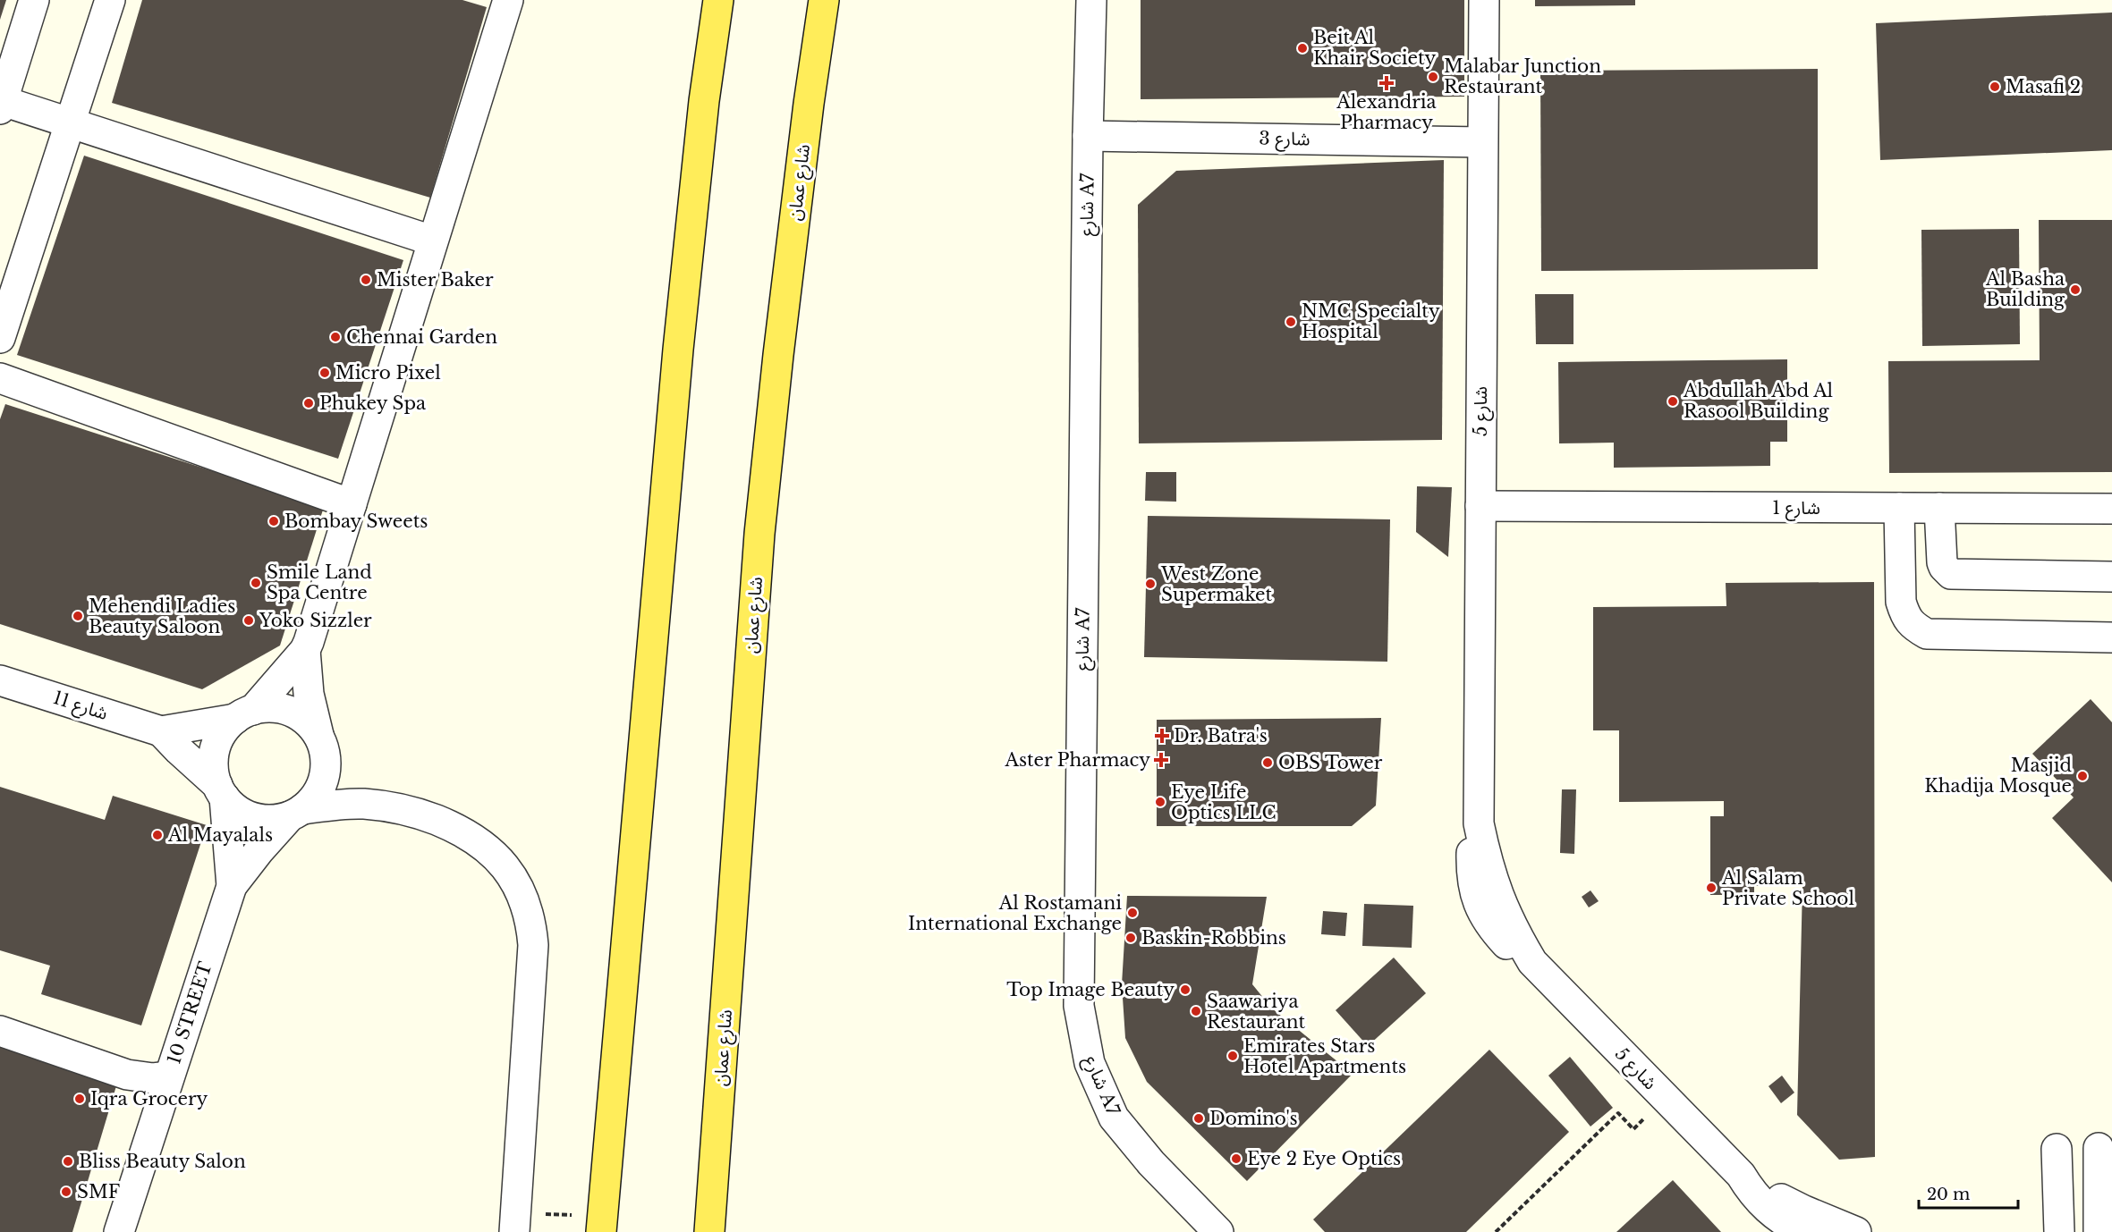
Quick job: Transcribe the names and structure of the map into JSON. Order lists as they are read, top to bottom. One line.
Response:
{"streets":{"main road":["شارع عمان"],"street":["شارع 3","شارع A7","شارع 5","شارع 1","11 شارع","10 STREET"]},"crossings":[["شارع 3","شارع A7"],["شارع 3","شارع 5"],["شارع 5","شارع 1"]],"places":{"other":["Beit Al Khair Society","Malabar Junction Restaurant","Masafi 2","Mister Baker","Al Basha Building","NMC Specialty Hospital","Chennai Garden","Micro Pixel","Abdullah Abd Al Rasool Building","Phukey Spa","Bombay Sweets","Smile Land Spa Centre","West Zone Supermaket","Mehendi Ladies Beauty Saloon","Yoko Sizzler","OBS Tower","Masjid Khadija Mosque","Eye Life Optics LLC","Al Mayalals","Al Salam Private School","Al Rostamani International Exchange","Baskin-Robbins","Top Image Beauty","Saawariya Restaurant","Emirates Stars Hotel Apartments","Iqra Grocery","Domino's","Eye 2 Eye Optics","Bliss Beauty Salon","SMF"],"health":["Alexandria Pharmacy","Dr. Batra's","Aster Pharmacy"]},"scale_bar":"20 m"}
